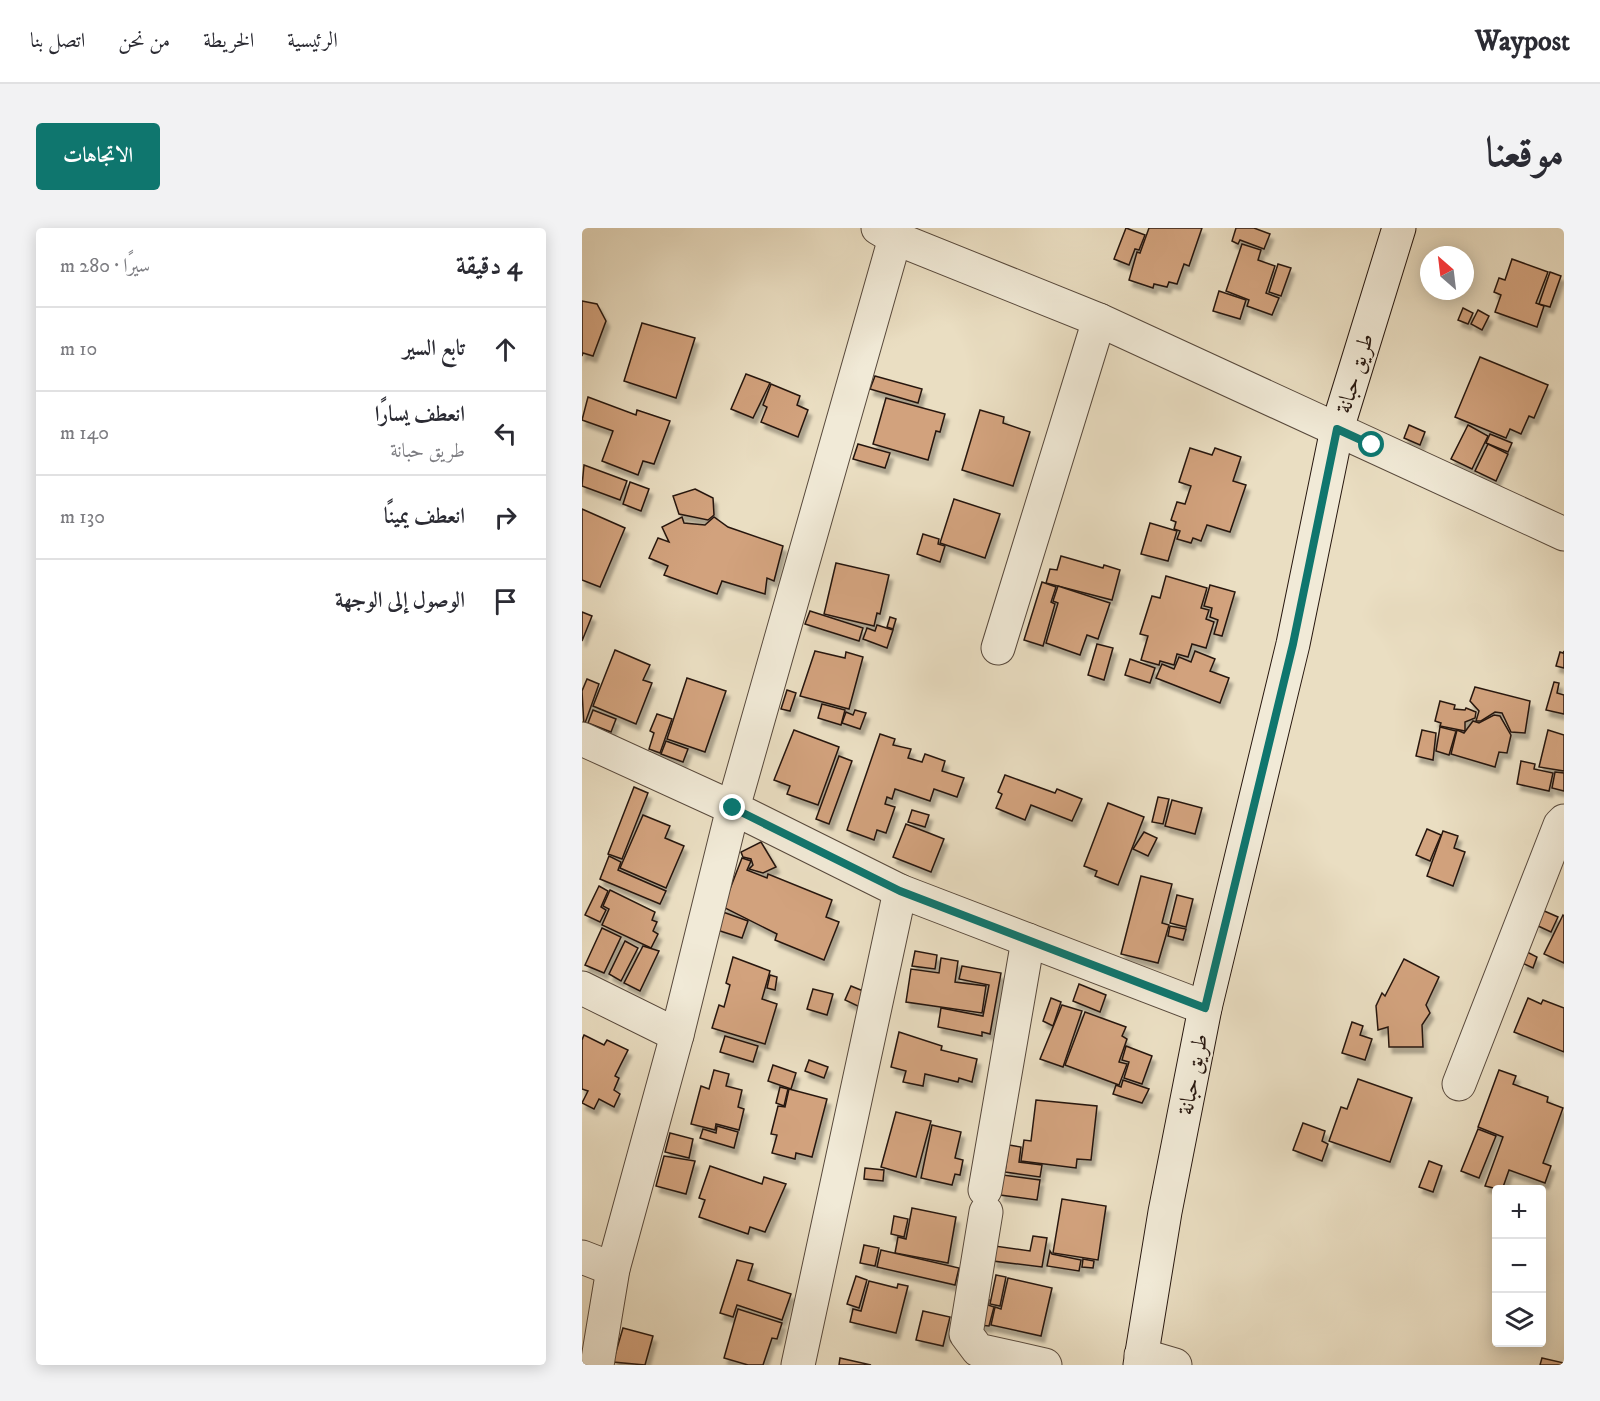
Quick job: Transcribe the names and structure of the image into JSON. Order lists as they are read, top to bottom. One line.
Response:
{"streets":{"street":["طريق حبانة"]},"north":"top left","page":{"header":"Waypost","nav":["الرئيسية","الخريطة","من نحن","اتصل بنا"],"title":"موقعنا","buttons":"الاتجاهات","heading":["4 دقيقة","سيرًا · 280 m"],"list":[["تابع السير","10 m"],["انعطف يسارًا","طريق حبانة","140 m"],["انعطف يمينًا","130 m"],"الوصول إلى الوجهة"],"map_buttons":["+","−"]}}
